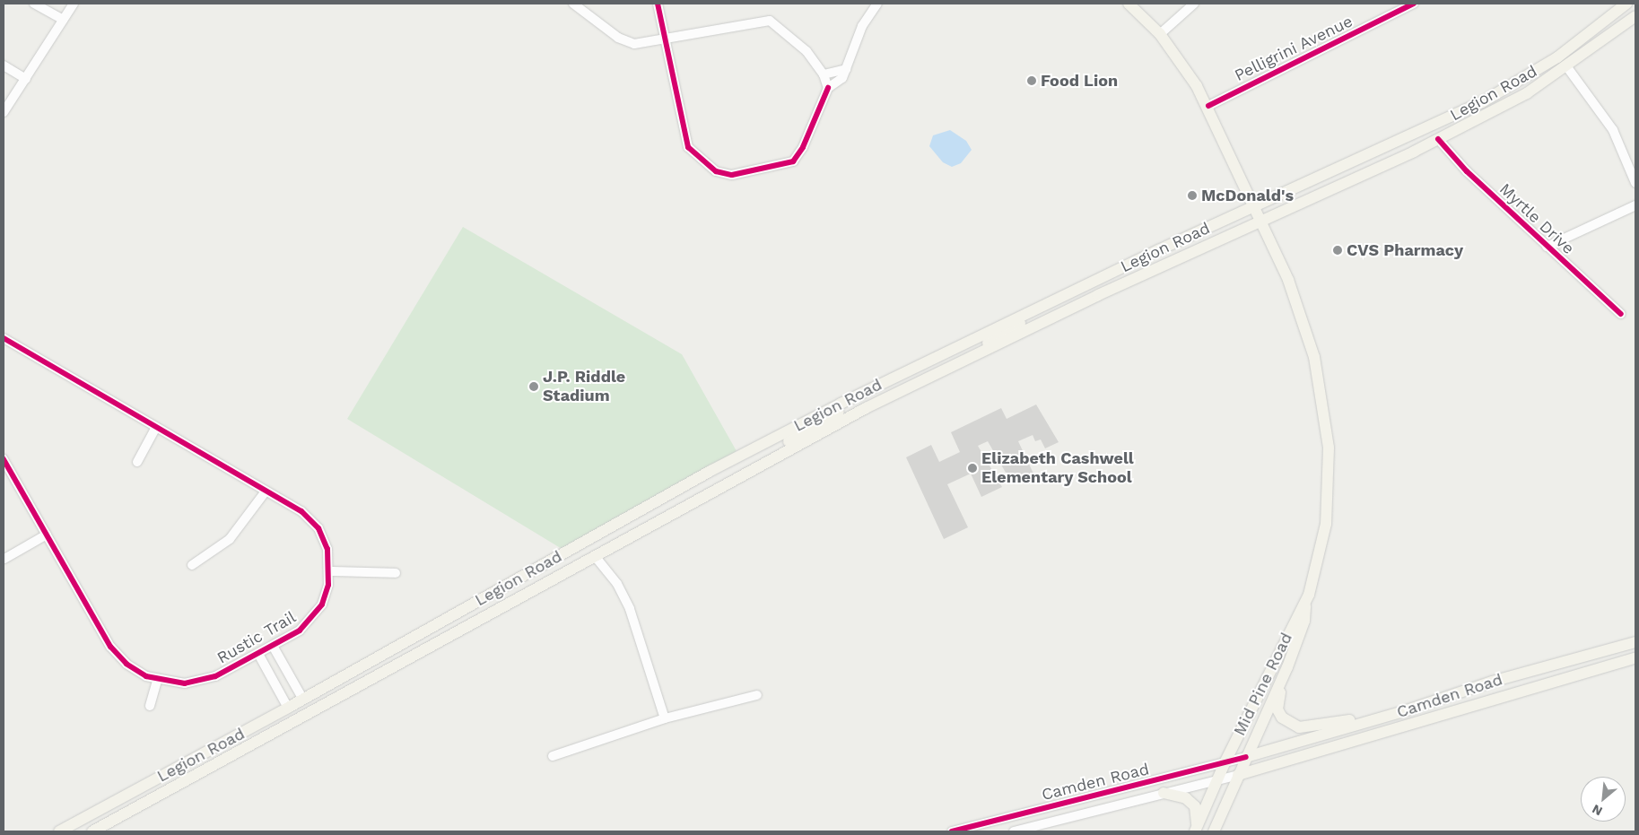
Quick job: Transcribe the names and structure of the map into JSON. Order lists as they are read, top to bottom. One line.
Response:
{"streets":{"main road":["Legion Road","Mid Pine Road","Camden Road"],"street":["Pelligrini Avenue","Myrtle Drive","Rustic Trail"]},"crossings":[["Pelligrini Avenue","Mid Pine Road"],["Legion Road","Myrtle Drive"],["Legion Road","Mid Pine Road"],["Mid Pine Road","Camden Road"]],"places":["Food Lion","McDonald's","CVS Pharmacy","J.P. Riddle Stadium","Elizabeth Cashwell Elementary School"],"north":"bottom left"}
